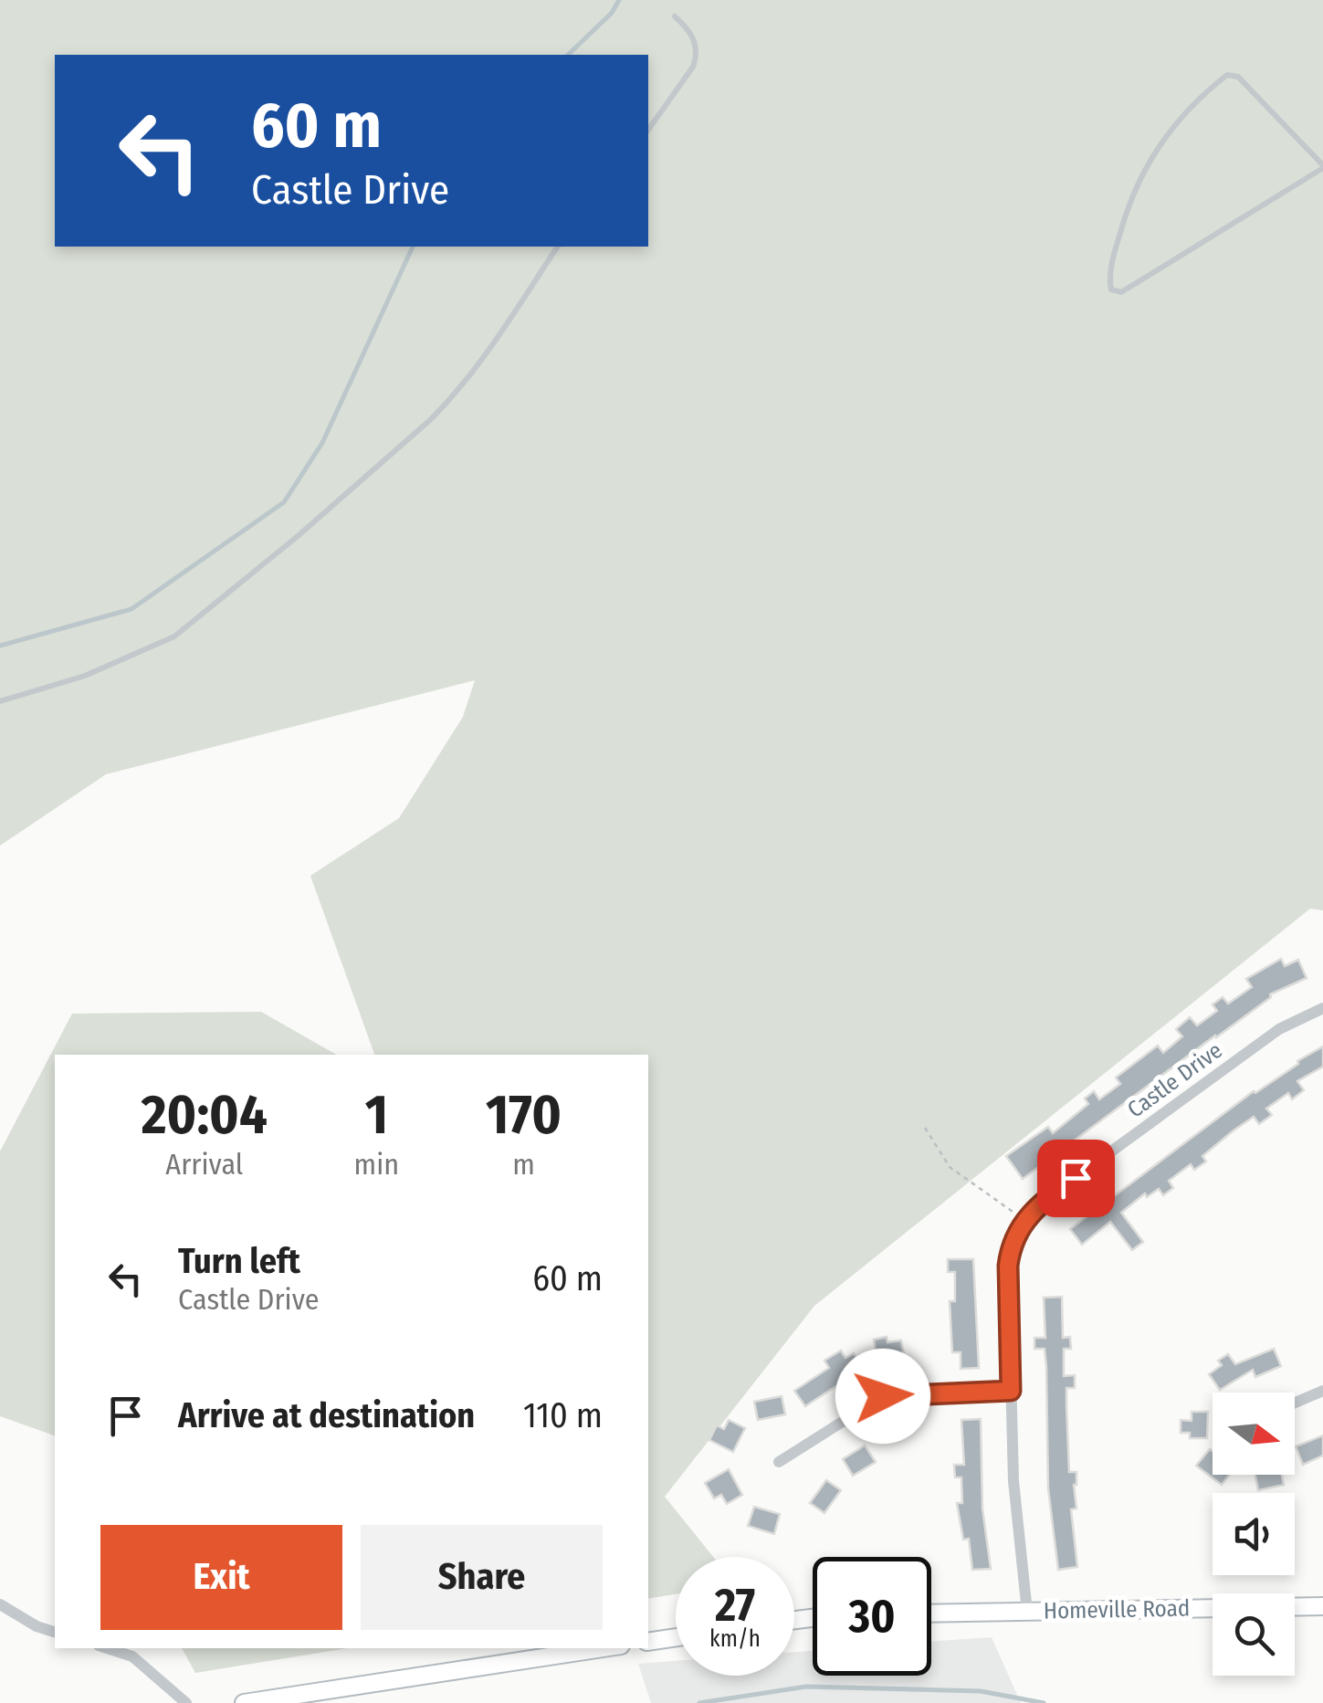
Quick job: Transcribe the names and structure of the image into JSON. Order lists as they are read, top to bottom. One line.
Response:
{"streets":{"street":["Castle Drive","Homeville Road"]},"north":"right","page":{"turn":["60 m","Castle Drive"],"eta":["20:04","Arrival","1","min","170","m"],"list":[{"name":"Turn left","note":"Castle Drive","value":"60 m"},{"name":"Arrive at destination","value":"110 m"}],"buttons":["Exit","Share"],"speed":"27 km/h","limit":"30"}}
